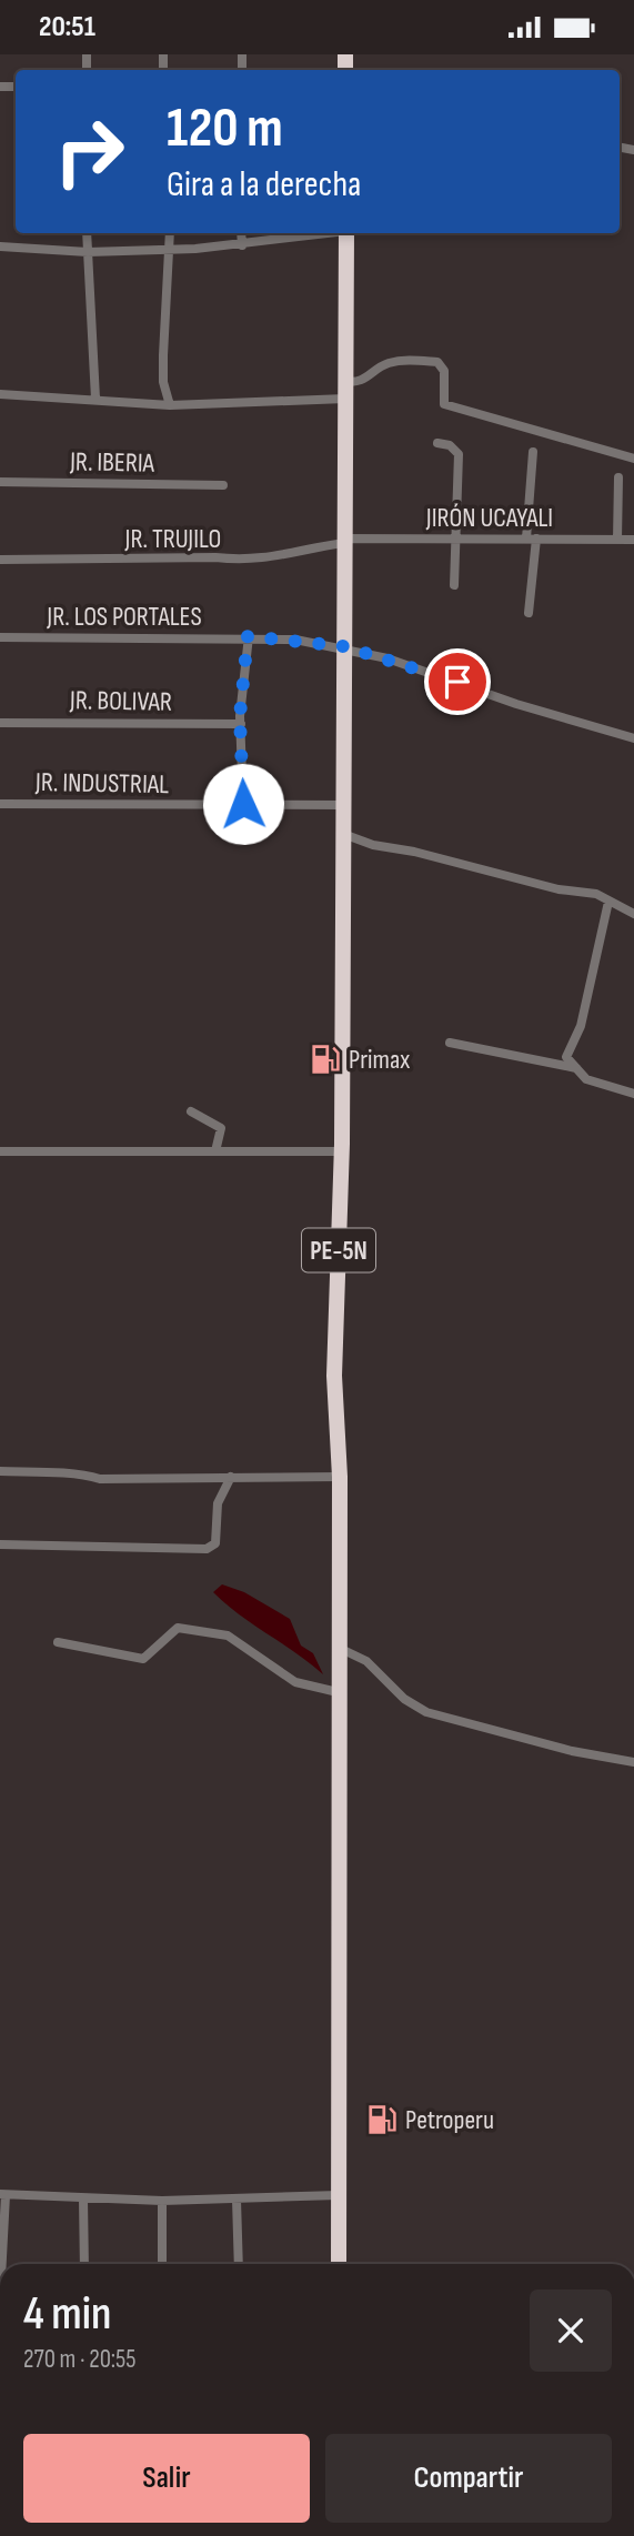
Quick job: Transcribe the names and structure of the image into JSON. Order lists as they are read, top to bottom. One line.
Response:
{"streets":{"highway":["PE-5N"],"street":["JR. IBERIA","JIRÓN UCAYALI","JR. TRUJILO","JR. LOS PORTALES","JR. BOLIVAR","JR. INDUSTRIAL"]},"crossings":[["JIRÓN UCAYALI","JR. TRUJILO"],["JIRÓN UCAYALI","PE-5N"],["JR. TRUJILO","PE-5N"],["JR. LOS PORTALES","PE-5N"],["JR. INDUSTRIAL","PE-5N"]],"places":{"fuel station":["Primax","Petroperu"]},"page":{"status":"20:51","turn":["120 m","Gira a la derecha"],"heading":["4 min","270 m · 20:55"],"buttons":["Salir","Compartir"]}}
